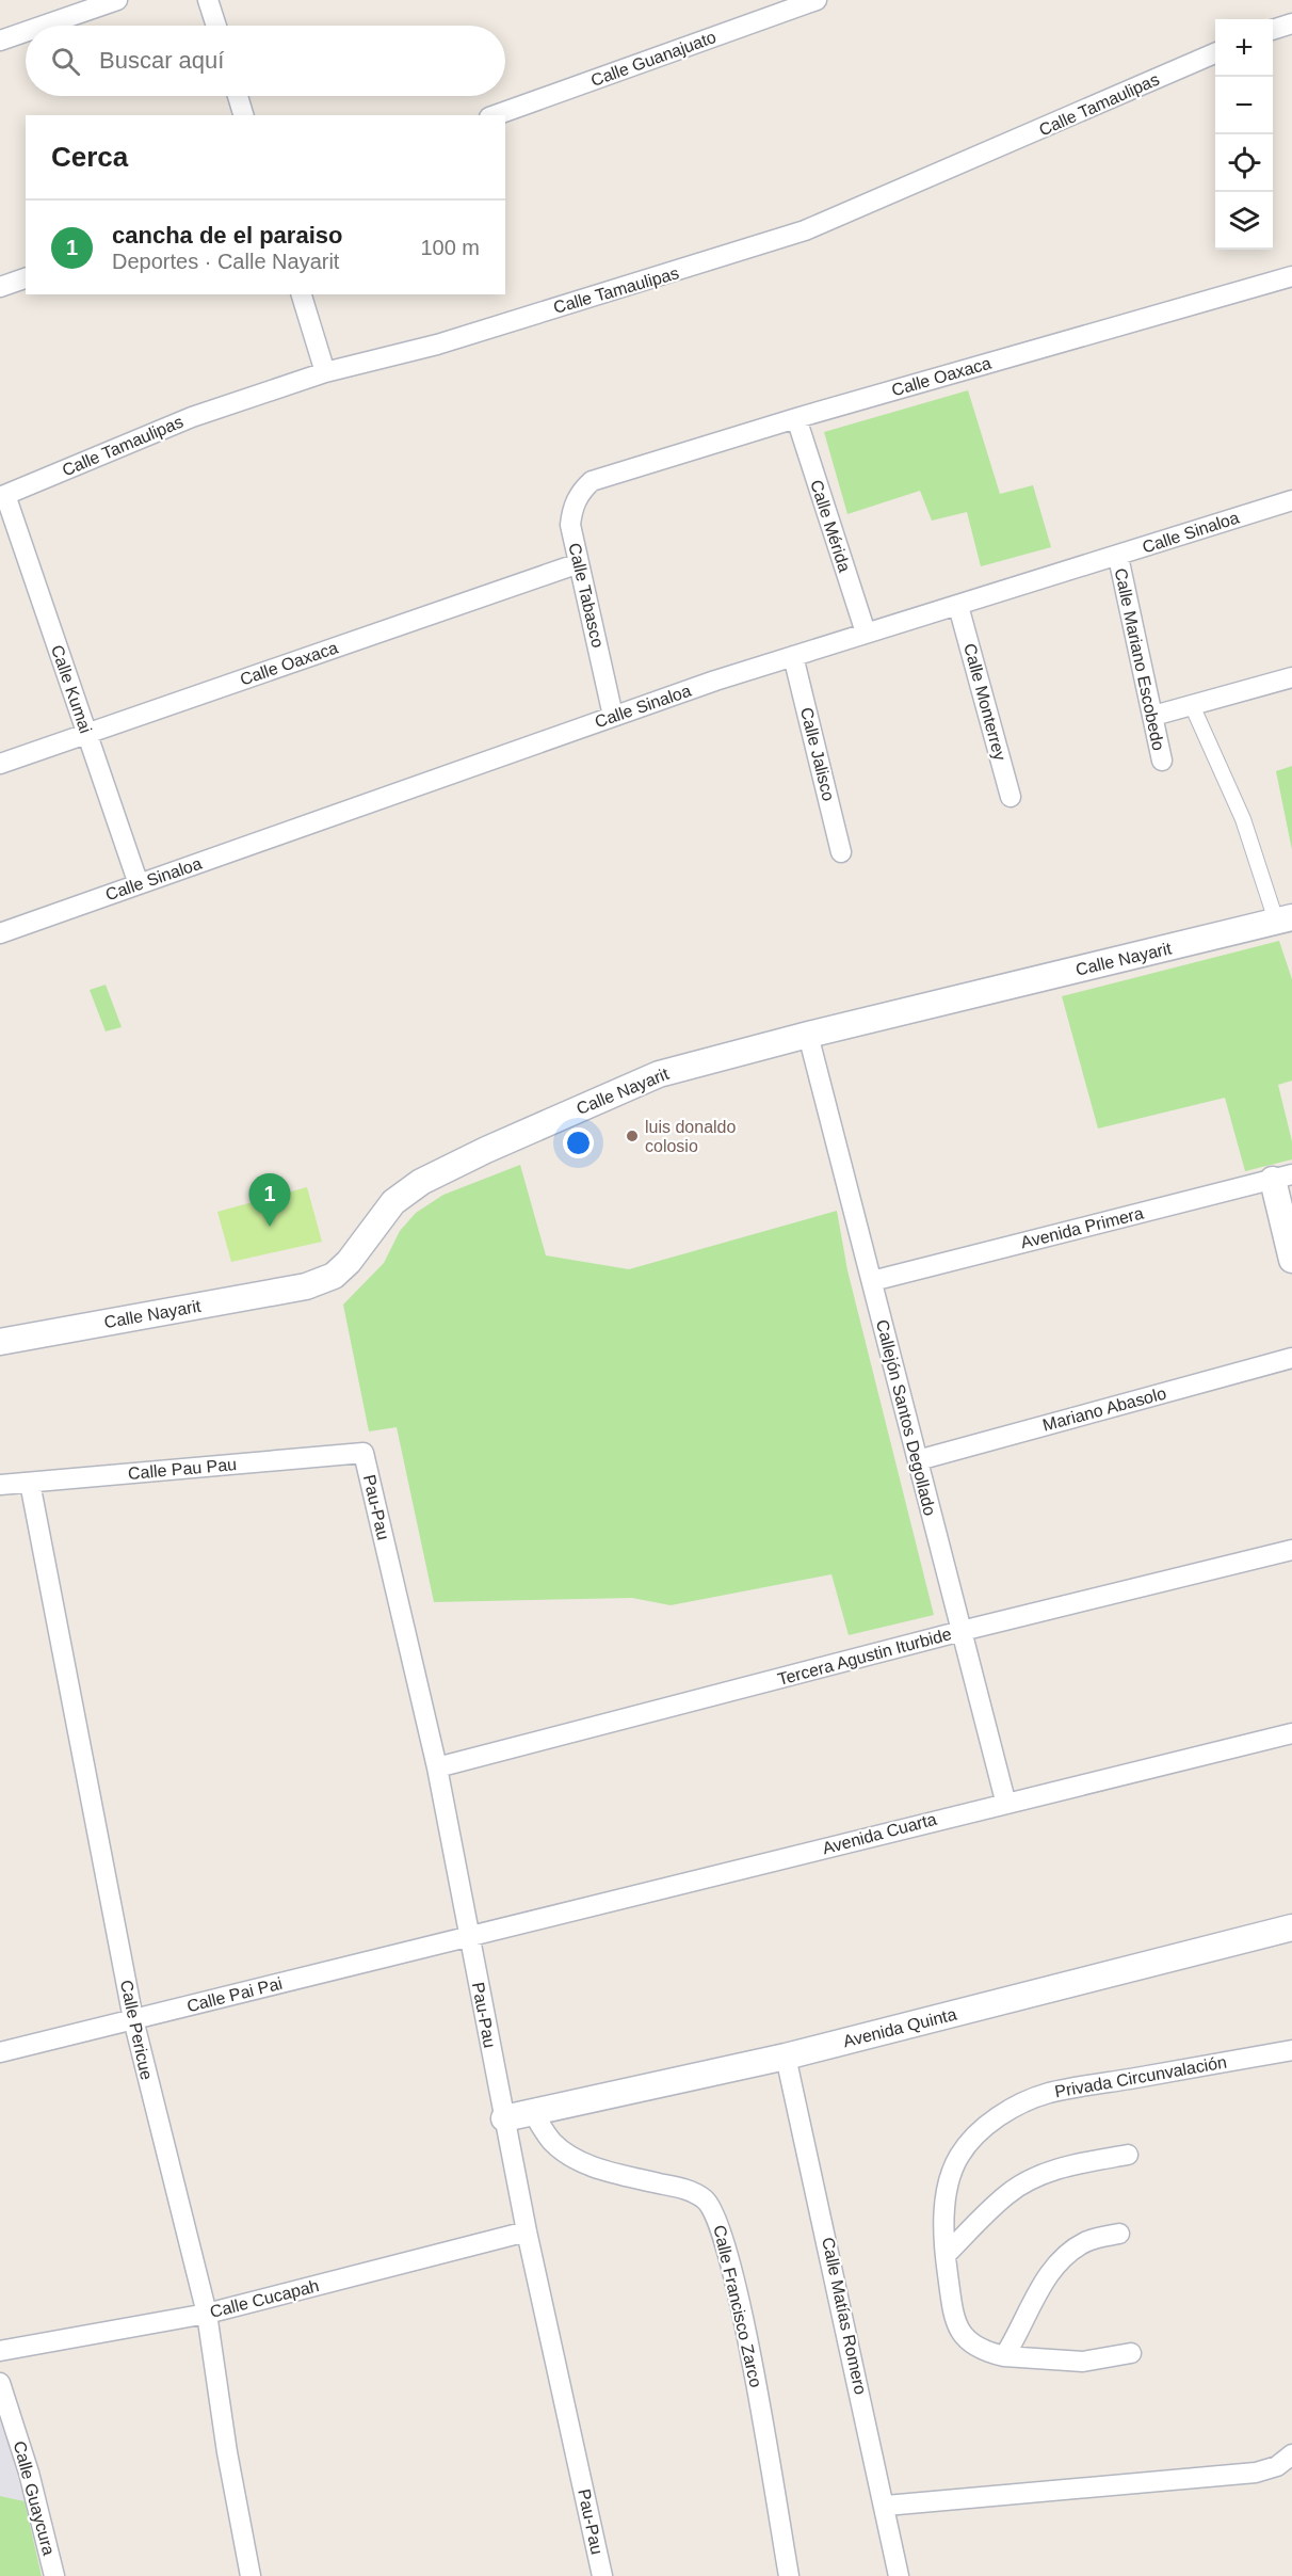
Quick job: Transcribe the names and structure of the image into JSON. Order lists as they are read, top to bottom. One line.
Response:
{"streets":{"street":["Calle Guanajuato","Calle Tamaulipas","Calle Oaxaca","Calle Mérida","Calle Sinaloa","Calle Tabasco","Calle Mariano Escobedo","Calle Kumai","Calle Monterrey","Calle Jalisco","Calle Nayarit","Avenida Primera","Mariano Abasolo","Callejón Santos Degollado","Calle Pau Pau","Pau-Pau","Tercera Agustin Iturbide","Avenida Cuarta","Calle Pai Pai","Avenida Quinta","Calle Pericue","Privada Circunvalación","Calle Cucapah","Calle Francisco Zarco","Calle Matías Romero","Calle Guaycura"]},"crossings":[["Calle Tamaulipas","Calle Kumai"],["Calle Oaxaca","Calle Mérida"],["Calle Oaxaca","Calle Tabasco"],["Calle Oaxaca","Calle Kumai"],["Calle Mérida","Calle Sinaloa"],["Calle Sinaloa","Calle Tabasco"],["Calle Sinaloa","Calle Mariano Escobedo"],["Calle Sinaloa","Calle Kumai"],["Calle Sinaloa","Calle Monterrey"],["Calle Sinaloa","Calle Jalisco"],["Calle Nayarit","Callejón Santos Degollado"],["Avenida Primera","Callejón Santos Degollado"],["Mariano Abasolo","Callejón Santos Degollado"],["Callejón Santos Degollado","Tercera Agustin Iturbide"],["Callejón Santos Degollado","Avenida Cuarta"],["Calle Pau Pau","Pau-Pau"],["Calle Pau Pau","Calle Pericue"],["Pau-Pau","Tercera Agustin Iturbide"],["Pau-Pau","Avenida Cuarta"],["Pau-Pau","Calle Pai Pai"],["Pau-Pau","Avenida Quinta"],["Pau-Pau","Calle Cucapah"],["Avenida Cuarta","Calle Pai Pai"],["Calle Pai Pai","Calle Pericue"],["Avenida Quinta","Calle Francisco Zarco"],["Avenida Quinta","Calle Matías Romero"],["Calle Pericue","Calle Cucapah"]],"places":["luis donaldo colosio"],"page":{"map_buttons":["+","−"],"search":"Buscar aquí","heading":"Cerca","list":[{"mark":"1","name":"cancha de el paraiso","note":"Deportes · Calle Nayarit","value":"100 m"}],"pins":"1"}}
